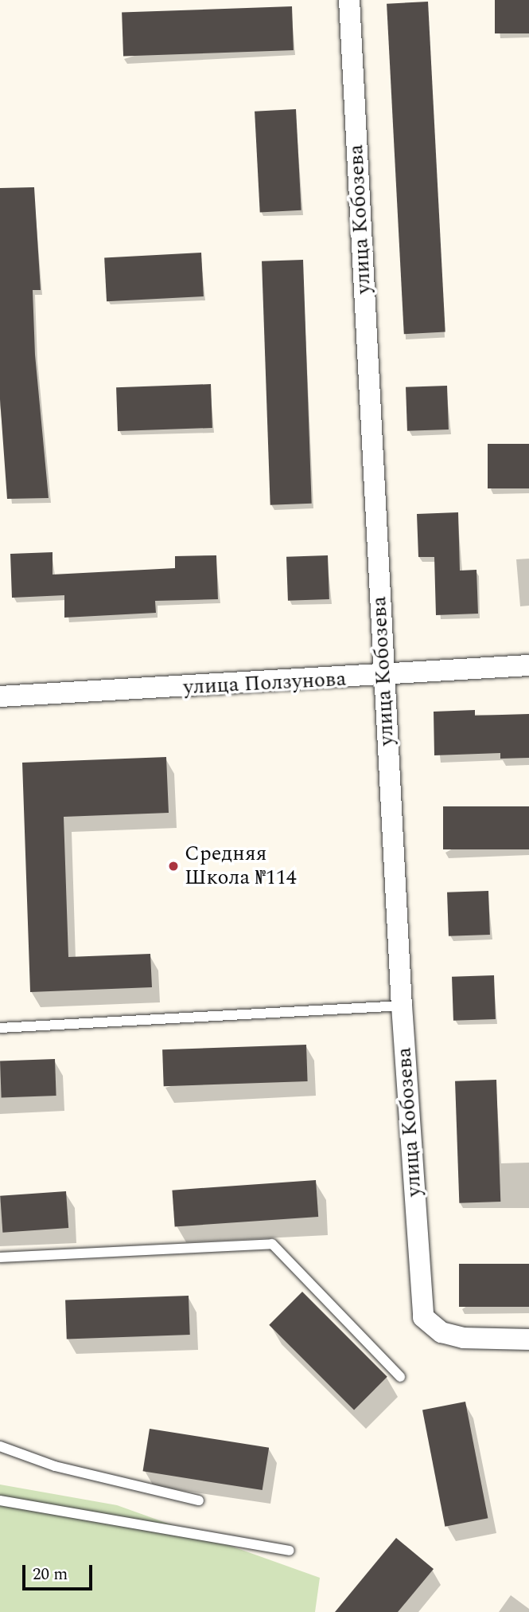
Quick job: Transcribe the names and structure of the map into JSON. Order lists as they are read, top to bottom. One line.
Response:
{"streets":{"street":["улица Кобозева","улица Ползунова"]},"crossings":[["улица Кобозева","улица Ползунова"]],"places":["Средняя Школа №114"],"scale_bar":"20 m"}
